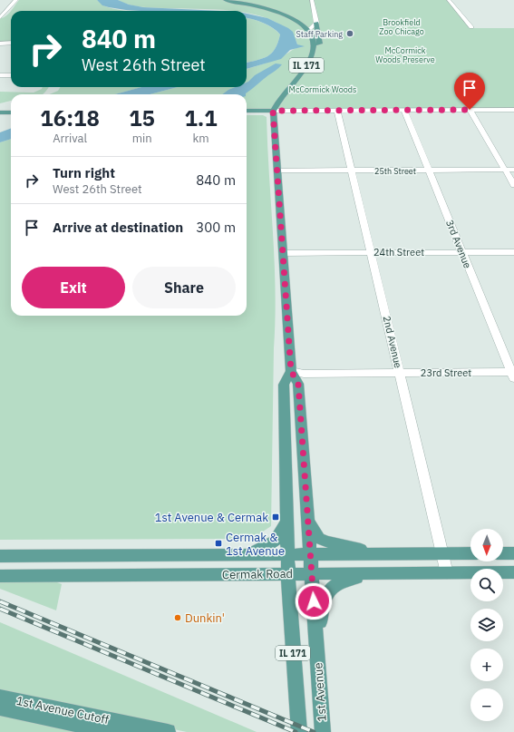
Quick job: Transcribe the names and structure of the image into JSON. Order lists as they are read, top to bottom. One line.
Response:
{"streets":{"main road":["IL 171","Cermak Road","1st Avenue","1st Avenue Cutoff"],"street":["25th Street","3rd Avenue","24th Street","2nd Avenue","23rd Street"]},"crossings":[["IL 171","1st Avenue"],["25th Street","3rd Avenue"],["25th Street","2nd Avenue"],["25th Street","1st Avenue"],["3rd Avenue","24th Street"],["3rd Avenue","23rd Street"],["24th Street","2nd Avenue"],["24th Street","1st Avenue"],["2nd Avenue","23rd Street"],["2nd Avenue","Cermak Road"],["23rd Street","1st Avenue"],["Cermak Road","1st Avenue"]],"parks":["Brookfield Zoo Chicago","McCormick Woods Preserve","McCormick Woods"],"places":{"other":["Staff Parking","Dunkin'"],"transit":["1st Avenue & Cermak","Cermak & 1st Avenue"]},"north":"bottom","page":{"turn":["840 m","West 26th Street"],"eta":["16:18","Arrival","15","min","1.1","km"],"list":[{"name":"Turn right","note":"West 26th Street","value":"840 m"},{"name":"Arrive at destination","value":"300 m"}],"buttons":["Exit","Share"],"map_buttons":["+","−"]}}
